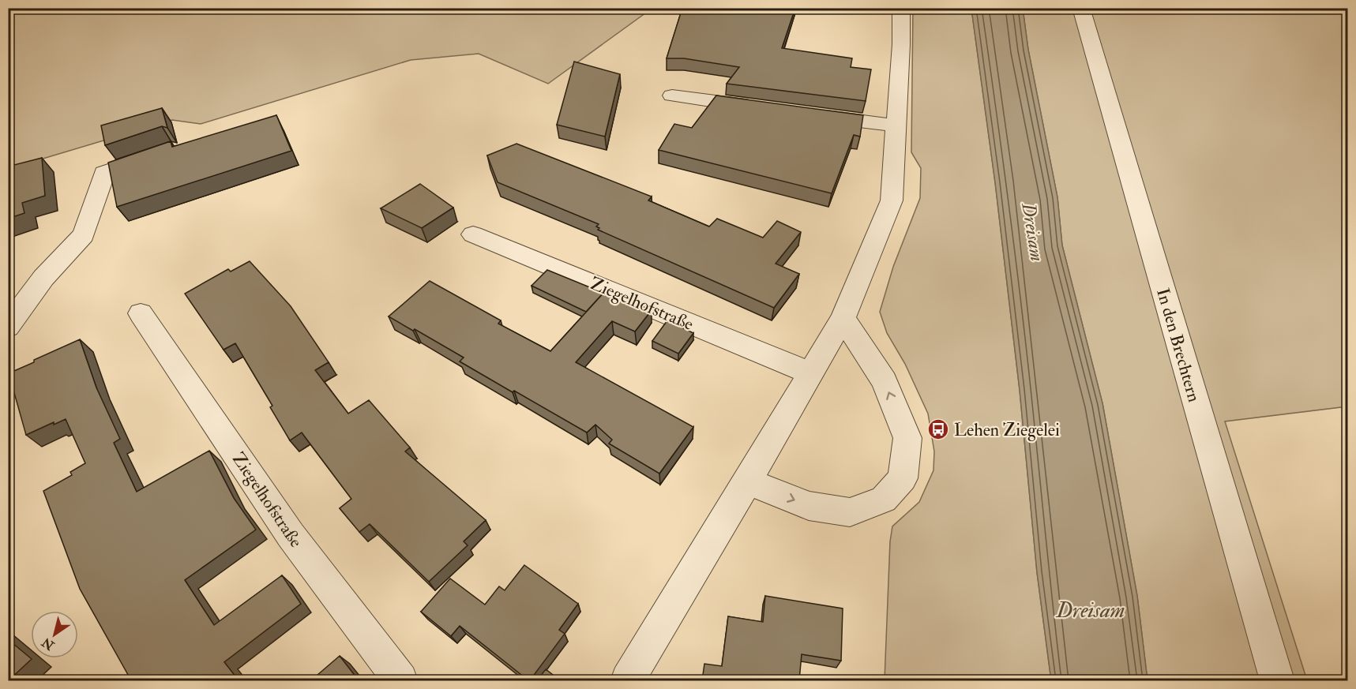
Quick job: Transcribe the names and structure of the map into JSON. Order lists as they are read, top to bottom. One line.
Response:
{"streets":{"street":["Ziegelhofstraße","In den Brechtern"]},"water":["Dreisam"],"places":{"bus stop":["Lehen Ziegelei"]},"north":"bottom left"}
